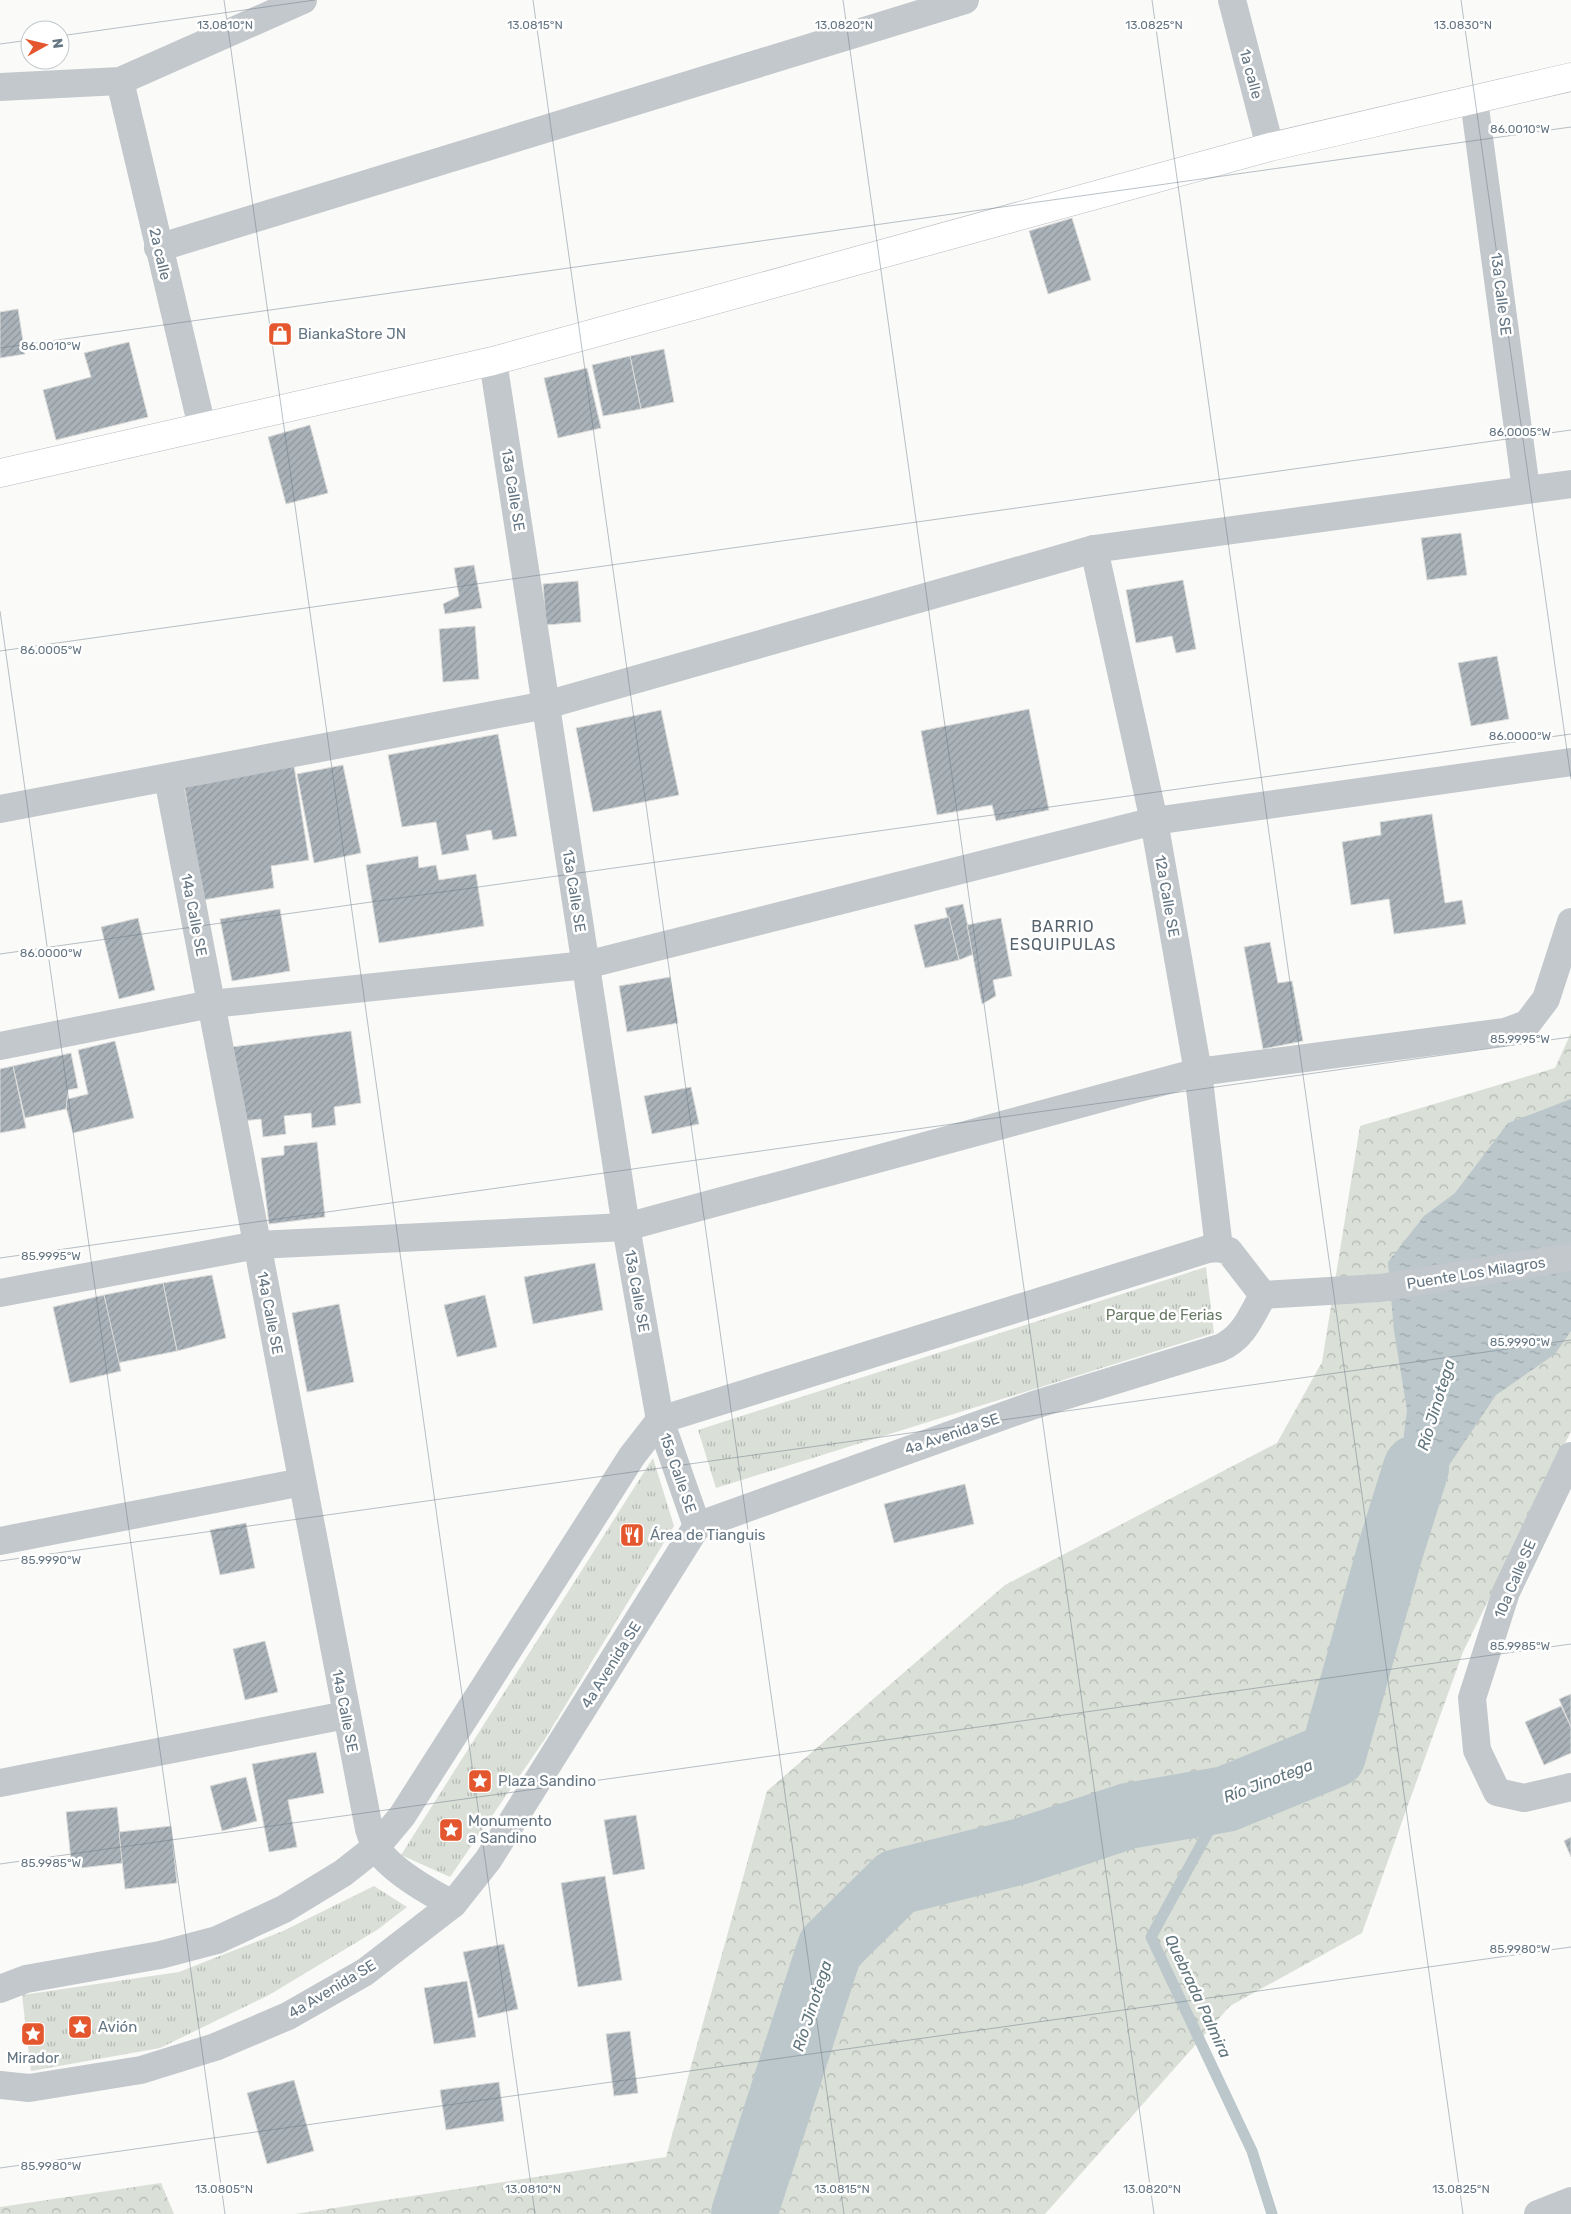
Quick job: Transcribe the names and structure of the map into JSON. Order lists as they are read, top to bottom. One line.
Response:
{"streets":{"street":["1a calle","2a calle","13a Calle SE","12a Calle SE","14a Calle SE","Puente Los Milagros","4a Avenida SE","15a Calle SE","10a Calle SE"]},"crossings":[["13a Calle SE","15a Calle SE"],["Puente Los Milagros","4a Avenida SE"],["4a Avenida SE","15a Calle SE"]],"districts":["BARRIO ESQUIPULAS"],"water":["Río Jinotega","Quebrada Palmira"],"parks":["Parque de Ferias"],"places":{"shop":["BiankaStore JN"],"restaurant":["Área de Tianguis"],"place":["Plaza Sandino","Monumento a Sandino","Avión","Mirador"]},"north":"right","coordinates":["13.0810°N","13.0815°N","13.0820°N","13.0825°N","13.0830°N","86.0010°W","86.0005°W","86.0000°W","85.9995°W","85.9990°W","85.9985°W","85.9980°W","13.0805°N"]}
